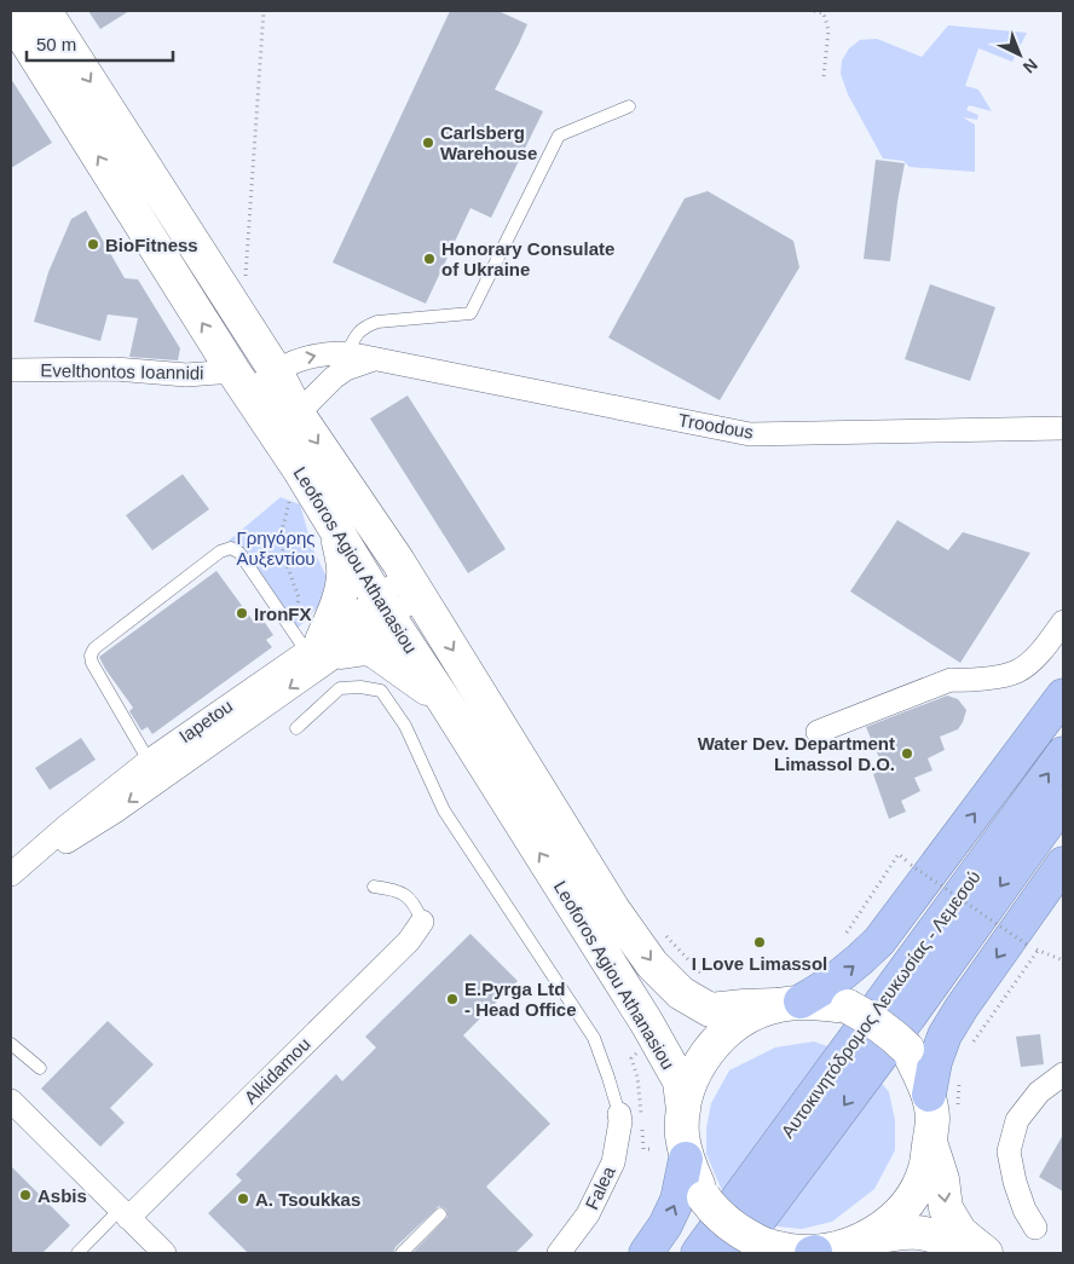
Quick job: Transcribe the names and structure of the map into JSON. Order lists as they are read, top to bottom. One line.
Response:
{"streets":{"highway":["Αυτοκινητόδρομος Λευκωσίας - Λεμεσού"],"main road":["Leoforos Agiou Athanasiou"],"street":["Evelthontos Ioannidi","Troodous","Iapetou","Alkidamou","Falea"]},"crossings":[["Evelthontos Ioannidi","Troodous"],["Evelthontos Ioannidi","Leoforos Agiou Athanasiou"],["Troodous","Leoforos Agiou Athanasiou"],["Leoforos Agiou Athanasiou","Iapetou"]],"parks":["Γρηγόρης Αυξεντίου"],"places":["Carlsberg Warehouse","BioFitness","Honorary Consulate of Ukraine","IronFX","Water Dev. Department Limassol D.O.","I Love Limassol","E.Pyrga Ltd - Head Office","Asbis","A. Tsoukkas"],"scale_bar":"50 m","north":"bottom right"}
